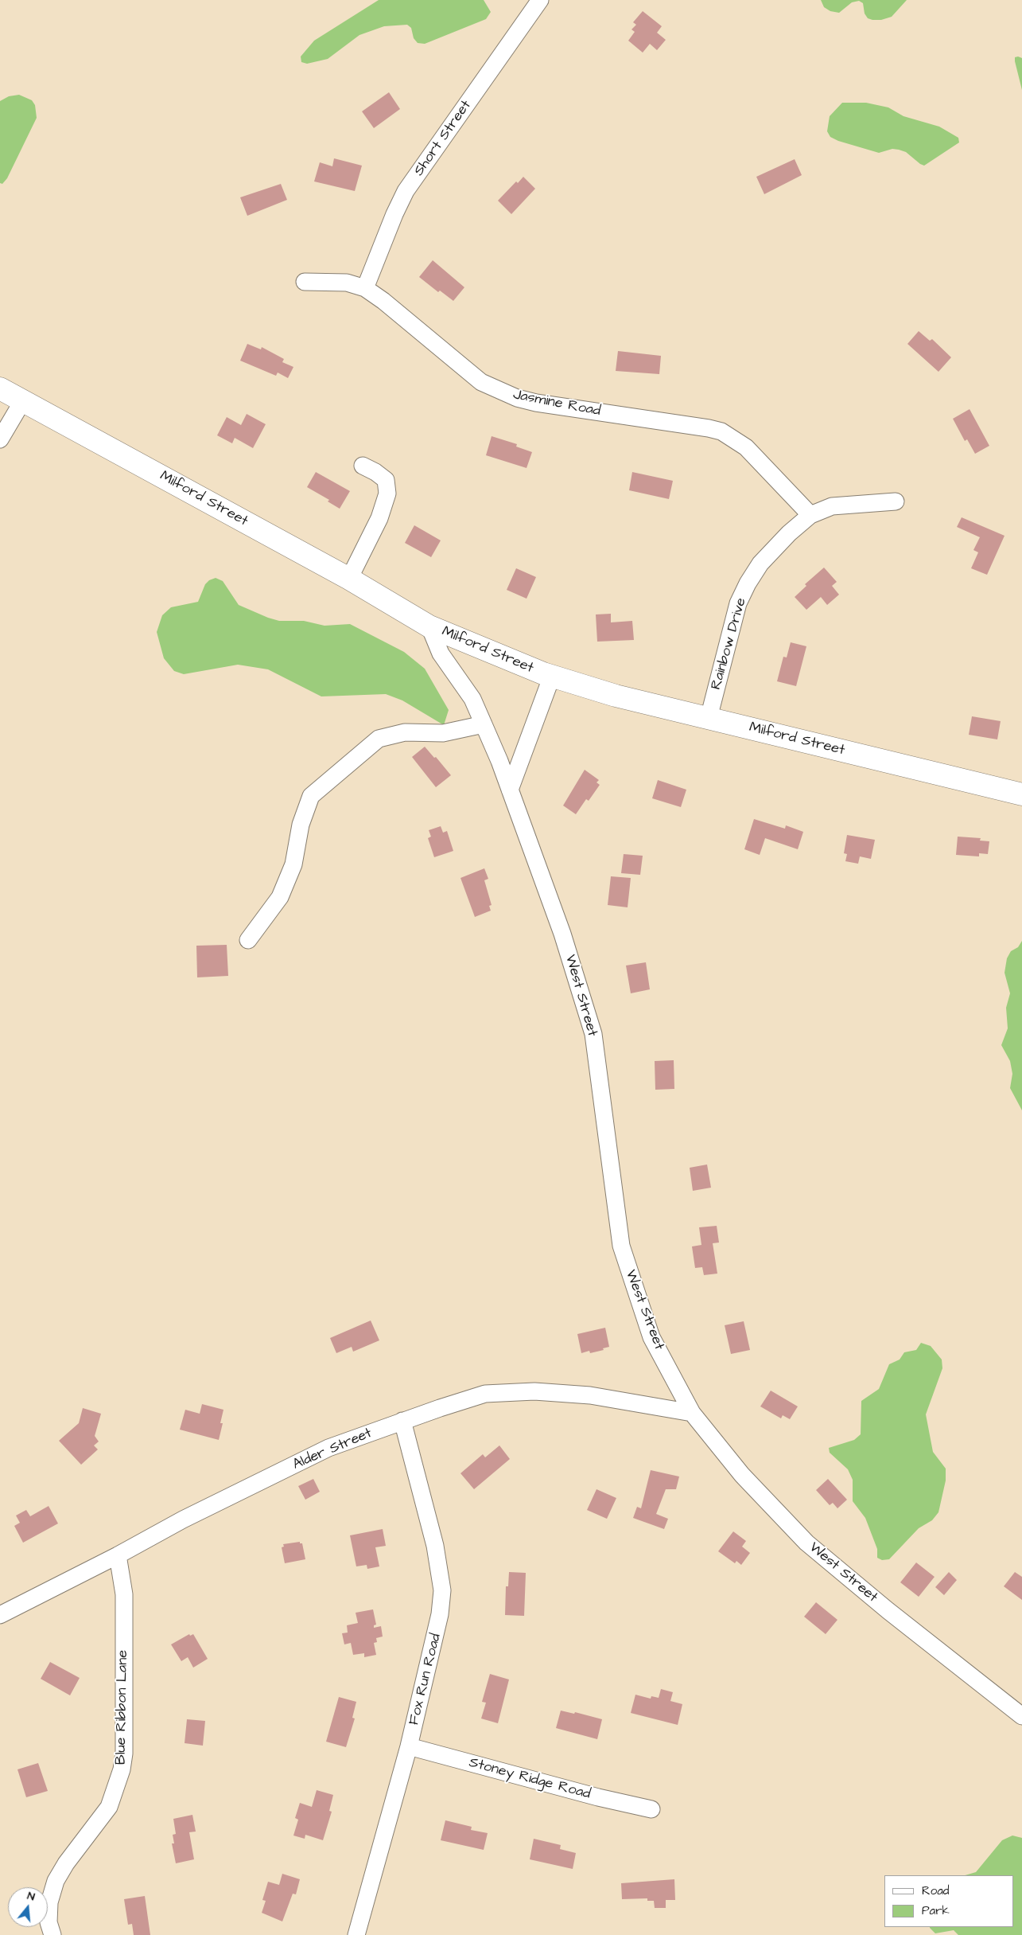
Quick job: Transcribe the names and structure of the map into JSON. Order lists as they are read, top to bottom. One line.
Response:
{"streets":{"main road":["Milford Street"],"street":["Short Street","Jasmine Road","Rainbow Drive","West Street","Alder Street","Fox Run Road","Blue Ribbon Lane","Stoney Ridge Road"]},"crossings":[["Short Street","Jasmine Road"],["Jasmine Road","Rainbow Drive"],["Milford Street","Rainbow Drive"],["Milford Street","West Street"],["West Street","Alder Street"],["Alder Street","Fox Run Road"],["Alder Street","Blue Ribbon Lane"],["Fox Run Road","Stoney Ridge Road"]],"legend":["Road","Park"],"north":"top"}
